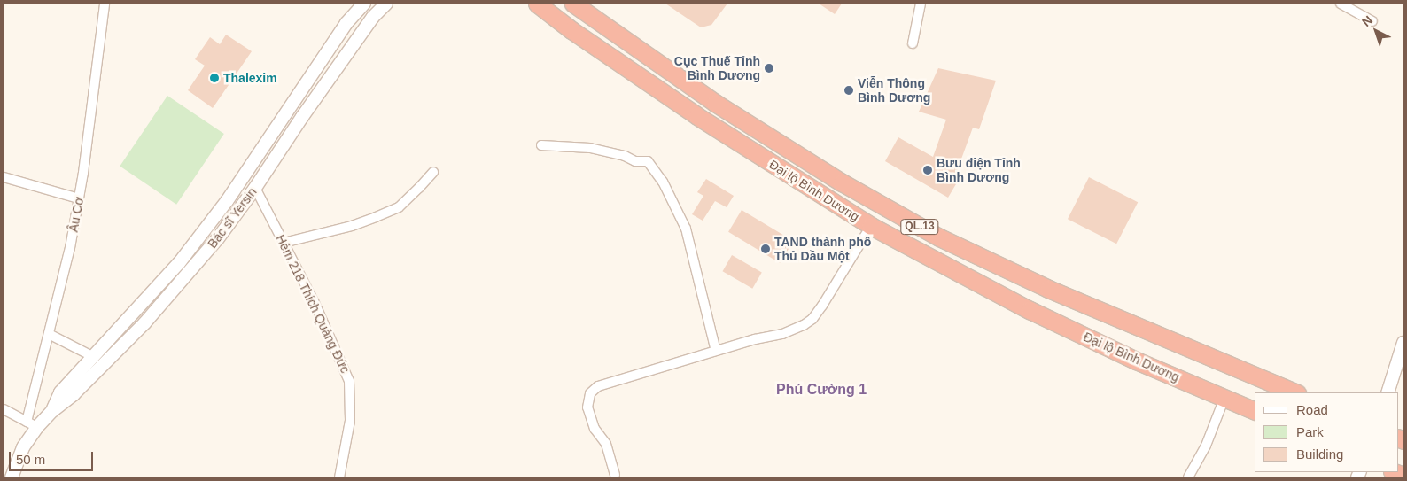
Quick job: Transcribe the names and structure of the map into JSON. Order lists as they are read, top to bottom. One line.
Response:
{"streets":{"highway":["Đại lộ Bình Dương","QL.13"],"main road":["Bác sĩ Yersin"],"street":["Âu Cơ","Hẻm 218 Thích Quảng Đức"]},"crossings":[["Âu Cơ","Bác sĩ Yersin"],["Bác sĩ Yersin","Hẻm 218 Thích Quảng Đức"]],"districts":["Phú Cường 1"],"places":["Cục Thuế Tỉnh Bình Dương","Thalexim","Viễn Thông Bình Dương","Bưu điện Tỉnh Bình Dương","TAND thành phố Thủ Dầu Một"],"legend":["Road","Park","Building"],"scale_bar":"50 m","north":"top left"}
